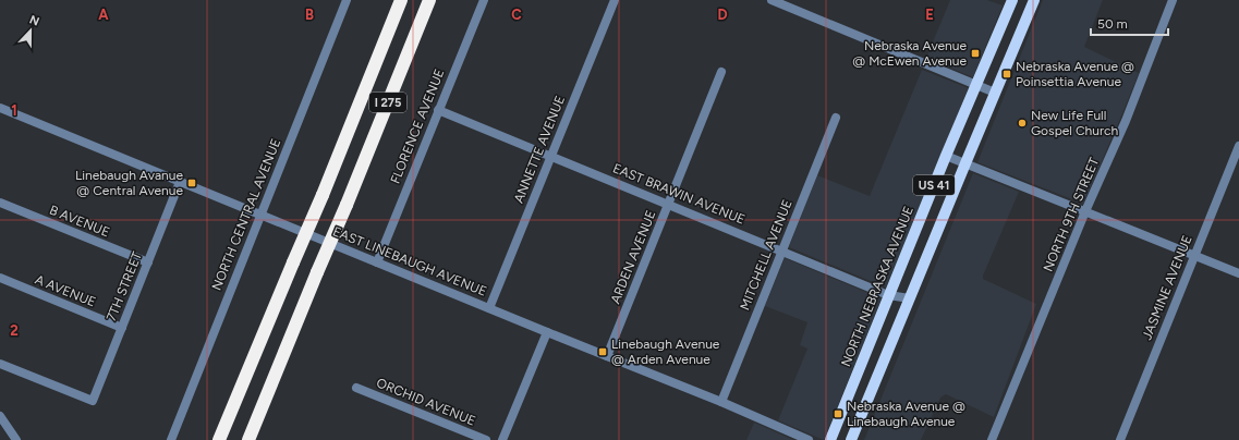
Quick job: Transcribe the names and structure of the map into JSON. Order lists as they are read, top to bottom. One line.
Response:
{"streets":{"highway":["I 275"],"main road":["US 41","NORTH NEBRASKA AVENUE"],"street":["FLORENCE AVENUE","ANNETTE AVENUE","EAST BRAWIN AVENUE","NORTH CENTRAL AVENUE","NORTH 9TH STREET","B AVENUE","MITCHELL AVENUE","ARDEN AVENUE","EAST LINEBAUGH AVENUE","7TH STREET","JASMINE AVENUE","A AVENUE","ORCHID AVENUE"]},"crossings":[["FLORENCE AVENUE","EAST BRAWIN AVENUE"],["FLORENCE AVENUE","EAST LINEBAUGH AVENUE"],["ANNETTE AVENUE","EAST BRAWIN AVENUE"],["ANNETTE AVENUE","EAST LINEBAUGH AVENUE"],["US 41","EAST BRAWIN AVENUE"],["EAST BRAWIN AVENUE","MITCHELL AVENUE"],["EAST BRAWIN AVENUE","ARDEN AVENUE"],["EAST BRAWIN AVENUE","NORTH NEBRASKA AVENUE"],["NORTH CENTRAL AVENUE","EAST LINEBAUGH AVENUE"],["B AVENUE","7TH STREET"],["MITCHELL AVENUE","EAST LINEBAUGH AVENUE"],["ARDEN AVENUE","EAST LINEBAUGH AVENUE"],["EAST LINEBAUGH AVENUE","7TH STREET"],["7TH STREET","A AVENUE"]],"places":{"transit":["Nebraska Avenue @ McEwen Avenue","Nebraska Avenue @ Poinsettia Avenue","Linebaugh Avanue @ Central Avenue","Linebaugh Avenue @ Arden Avenue","Nebraska Avenue @ Linebaugh Avenue"],"other":["New Life Full Gospel Church"]},"scale_bar":"50 m","north":"top","grid":{"columns":["A","B","C","D","E"],"rows":["1","2"]}}
